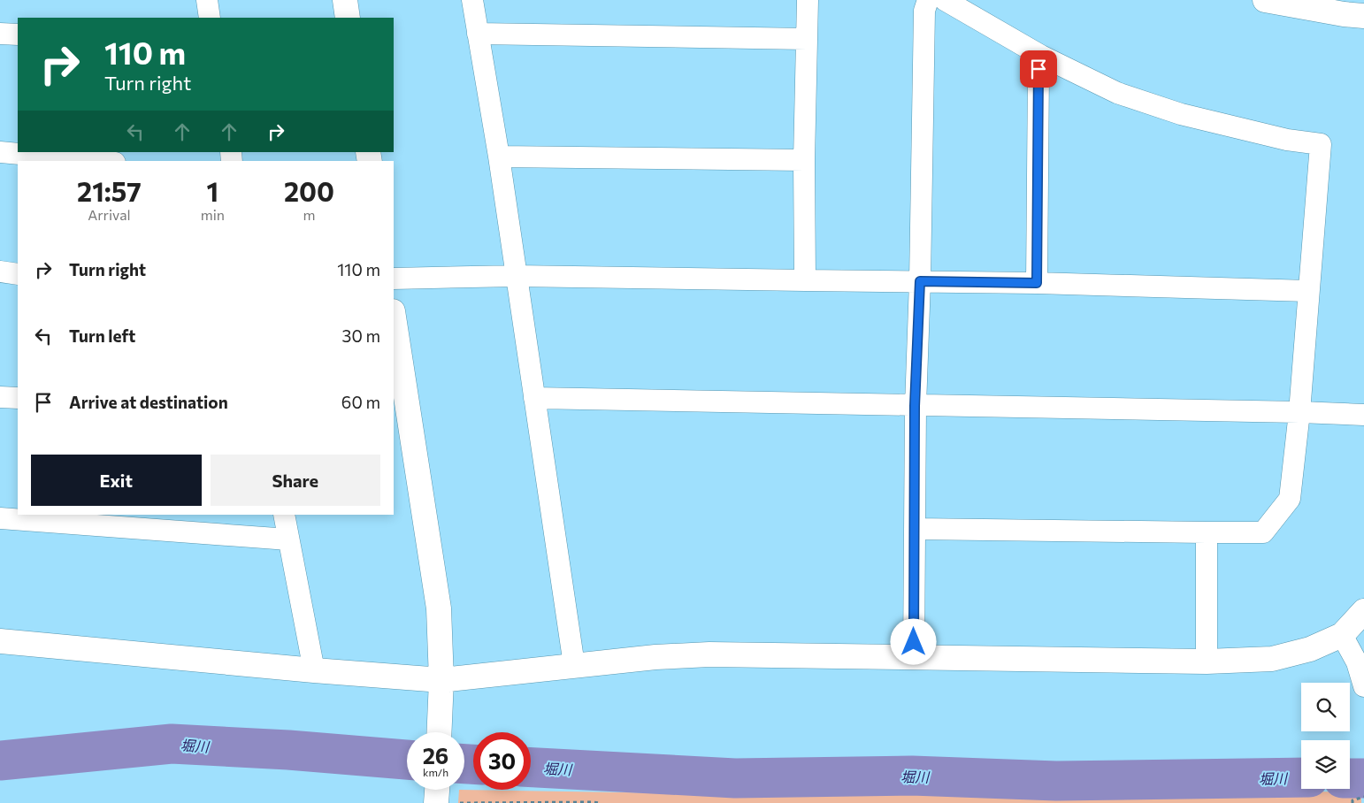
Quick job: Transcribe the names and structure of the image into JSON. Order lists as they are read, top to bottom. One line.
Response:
{"water":["堀川"],"page":{"turn":["110 m","Turn right"],"eta":["21:57","Arrival","1","min","200","m"],"list":[{"name":"Turn right","value":"110 m"},{"name":"Turn left","value":"30 m"},{"name":"Arrive at destination","value":"60 m"}],"buttons":["Exit","Share"],"speed":"26 km/h","limit":"30"}}
